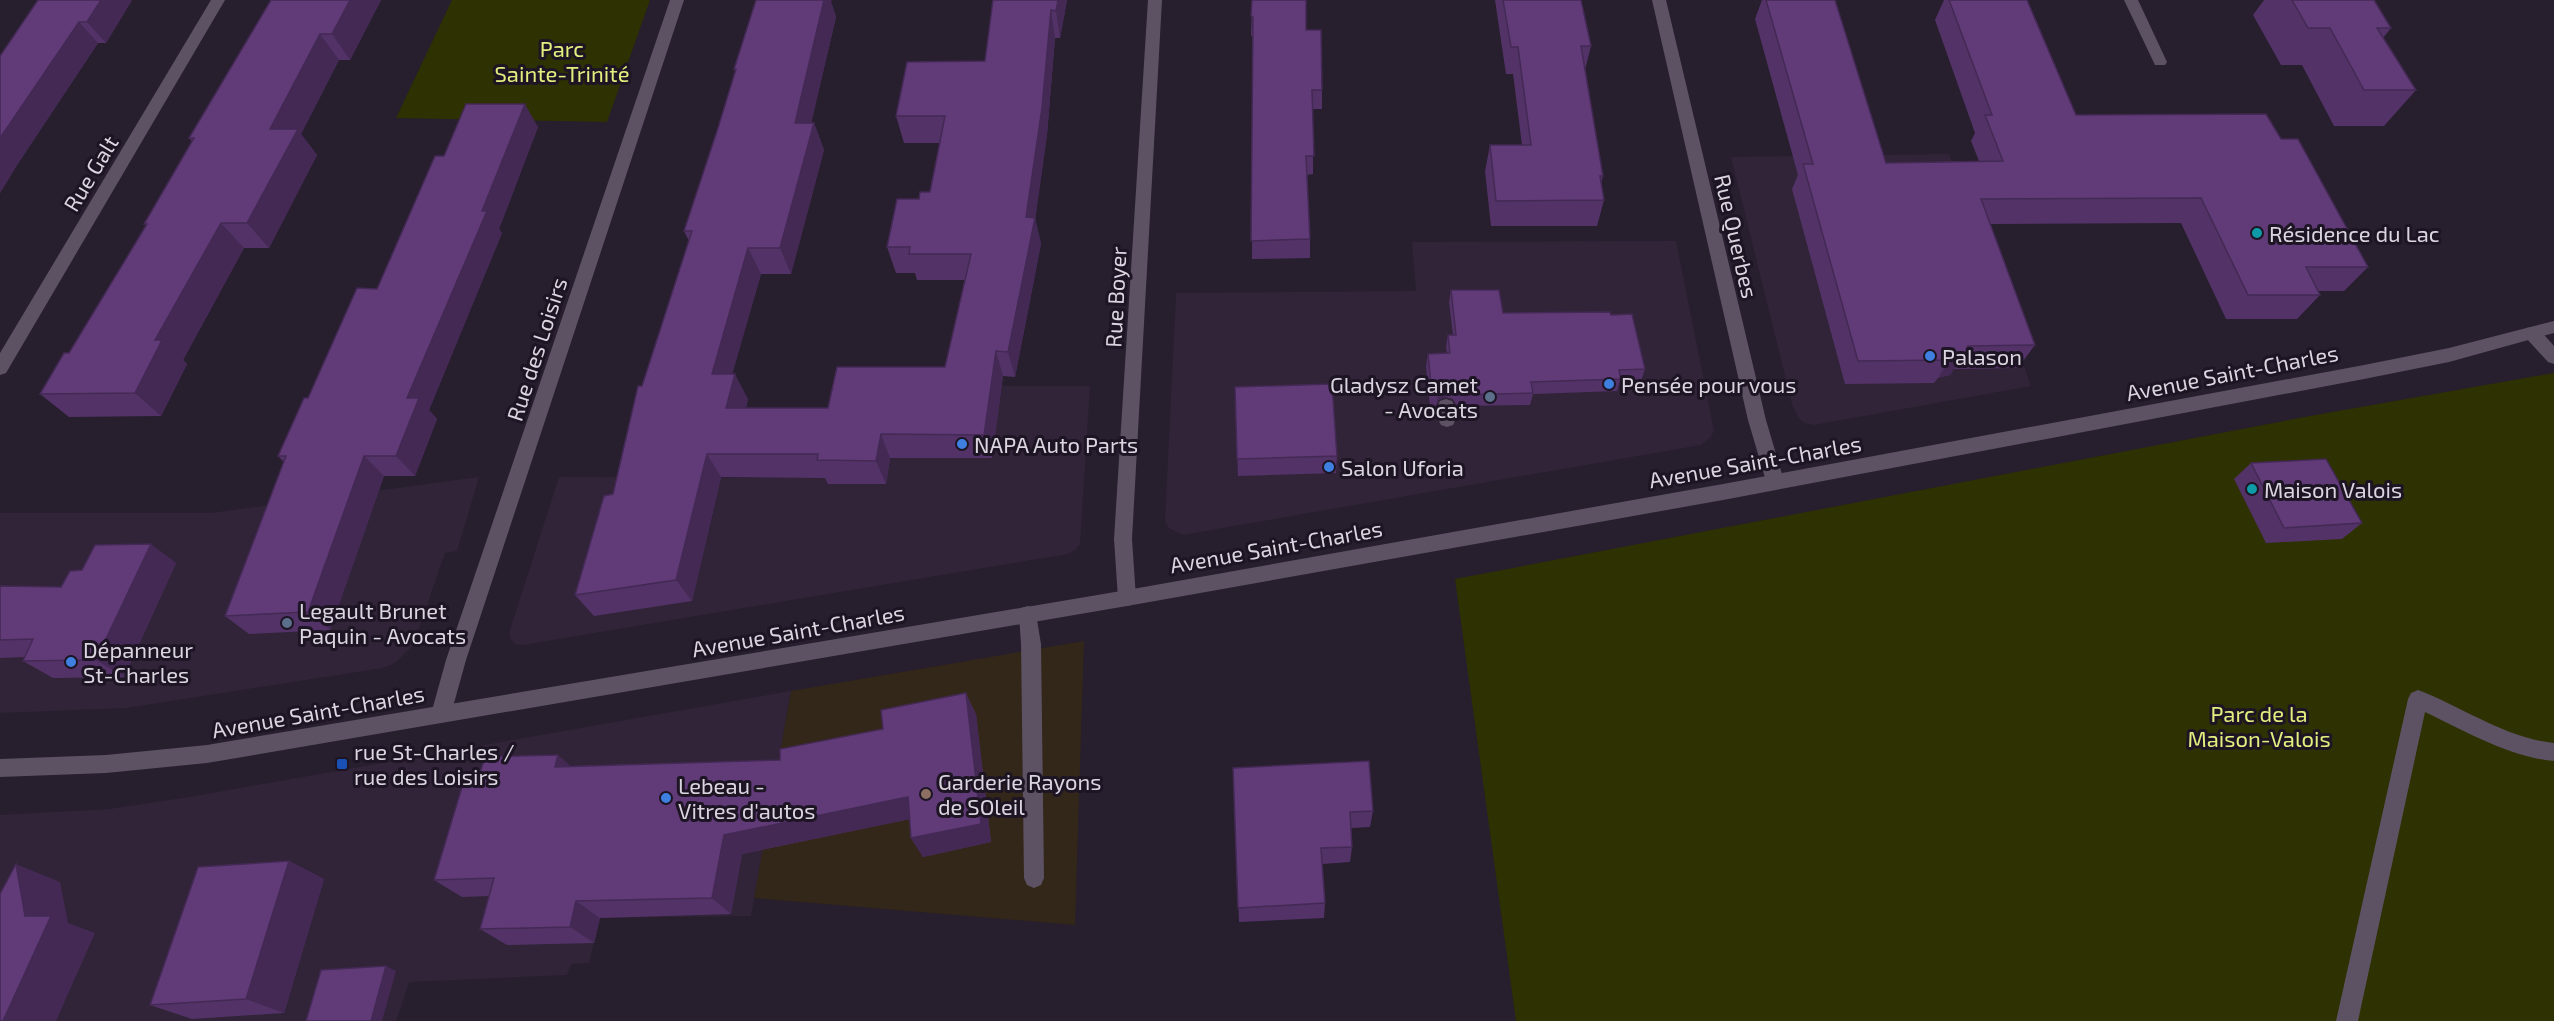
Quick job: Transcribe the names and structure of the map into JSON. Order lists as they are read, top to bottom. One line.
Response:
{"streets":{"street":["Rue Galt","Rue Querbes","Rue Boyer","Rue des Loisirs","Avenue Saint-Charles"]},"crossings":[["Rue Querbes","Avenue Saint-Charles"],["Rue Boyer","Avenue Saint-Charles"],["Rue des Loisirs","Avenue Saint-Charles"]],"parks":["Parc Sainte-Trinité","Parc de la Maison-Valois"],"places":{"other":["Résidence du Lac","Palason","Pensée pour vous","Gladysz Camet - Avocats","NAPA Auto Parts","Salon Uforia","Maison Valois","Legault Brunet Paquin - Avocats","Dépanneur St-Charles","Garderie Rayons de SOleil","Lebeau - Vitres d'autos"],"transit":["rue St-Charles / rue des Loisirs"]}}
